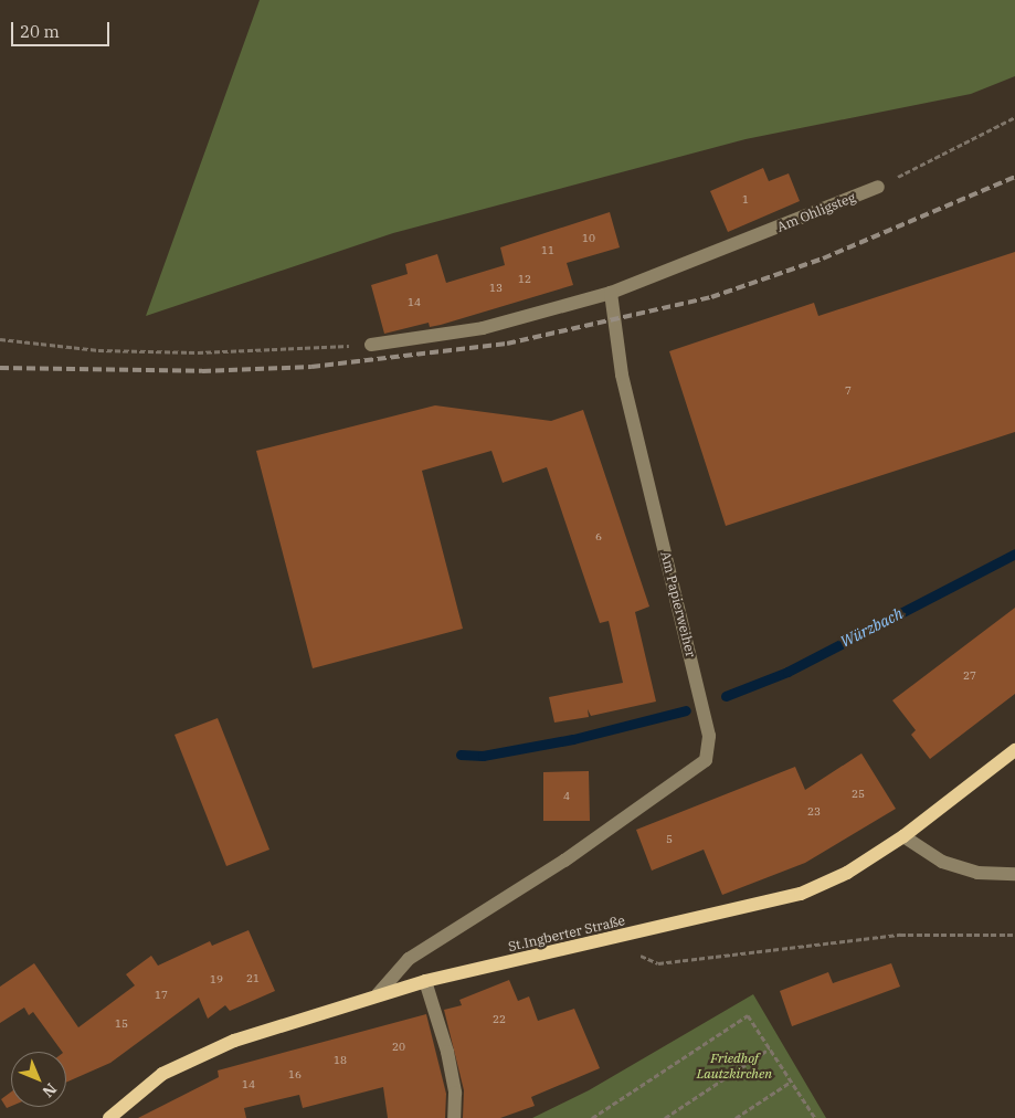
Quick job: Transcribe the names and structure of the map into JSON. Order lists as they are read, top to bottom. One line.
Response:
{"streets":{"main road":["St.Ingberter Straße"],"street":["Am Ohligsteg","Am Papierweiher"]},"crossings":[["Am Ohligsteg","Am Papierweiher"],["Am Papierweiher","St.Ingberter Straße"]],"water":["Würzbach"],"parks":["Friedhof Lautzkirchen"],"house_numbers":["1","10","11","12","13","14","7","6","27","25","4","23","5","21","19","17","22","15","20","18","16","14"],"scale_bar":"20 m","north":"bottom right"}
